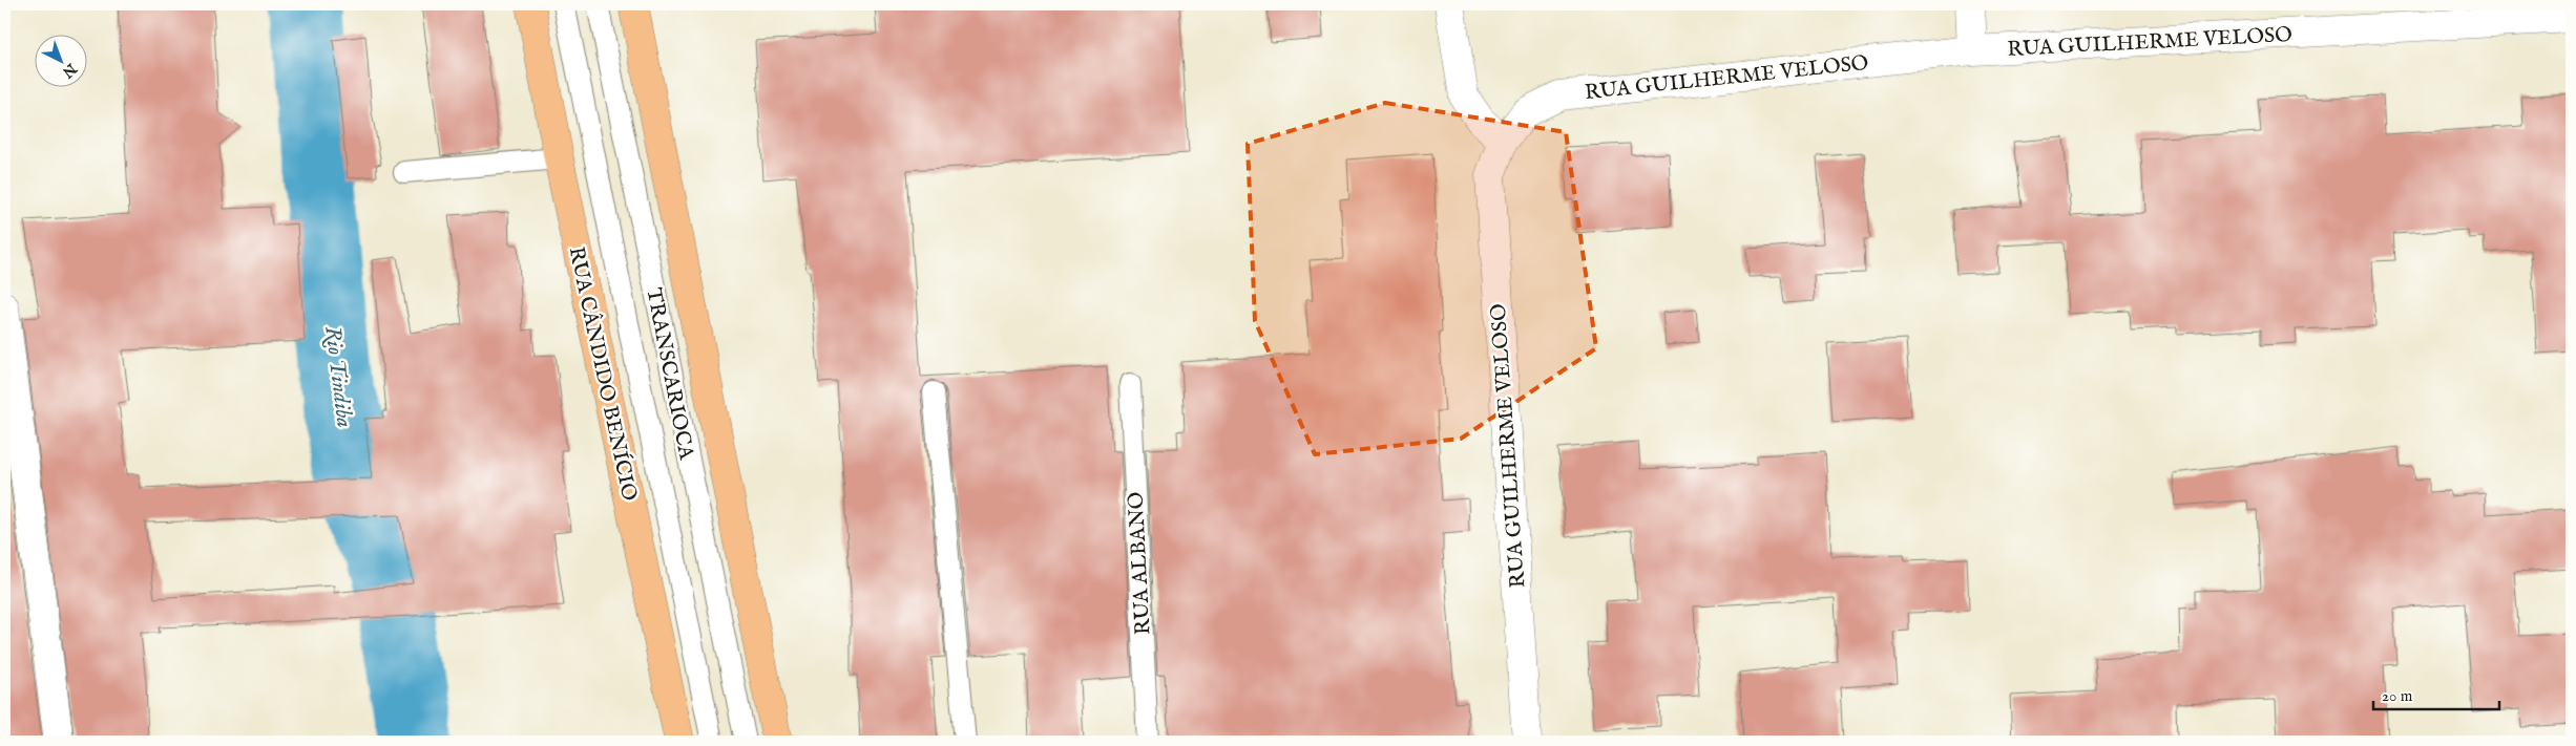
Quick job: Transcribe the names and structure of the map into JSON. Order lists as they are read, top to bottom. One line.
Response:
{"streets":{"main road":["RUA CÂNDIDO BENÍCIO"],"street":["RUA GUILHERME VELOSO"],"lane":["TRANSCARIOCA","RUA ALBANO"]},"water":["Rio Tindiba"],"scale_bar":"20 m","north":"bottom right"}
